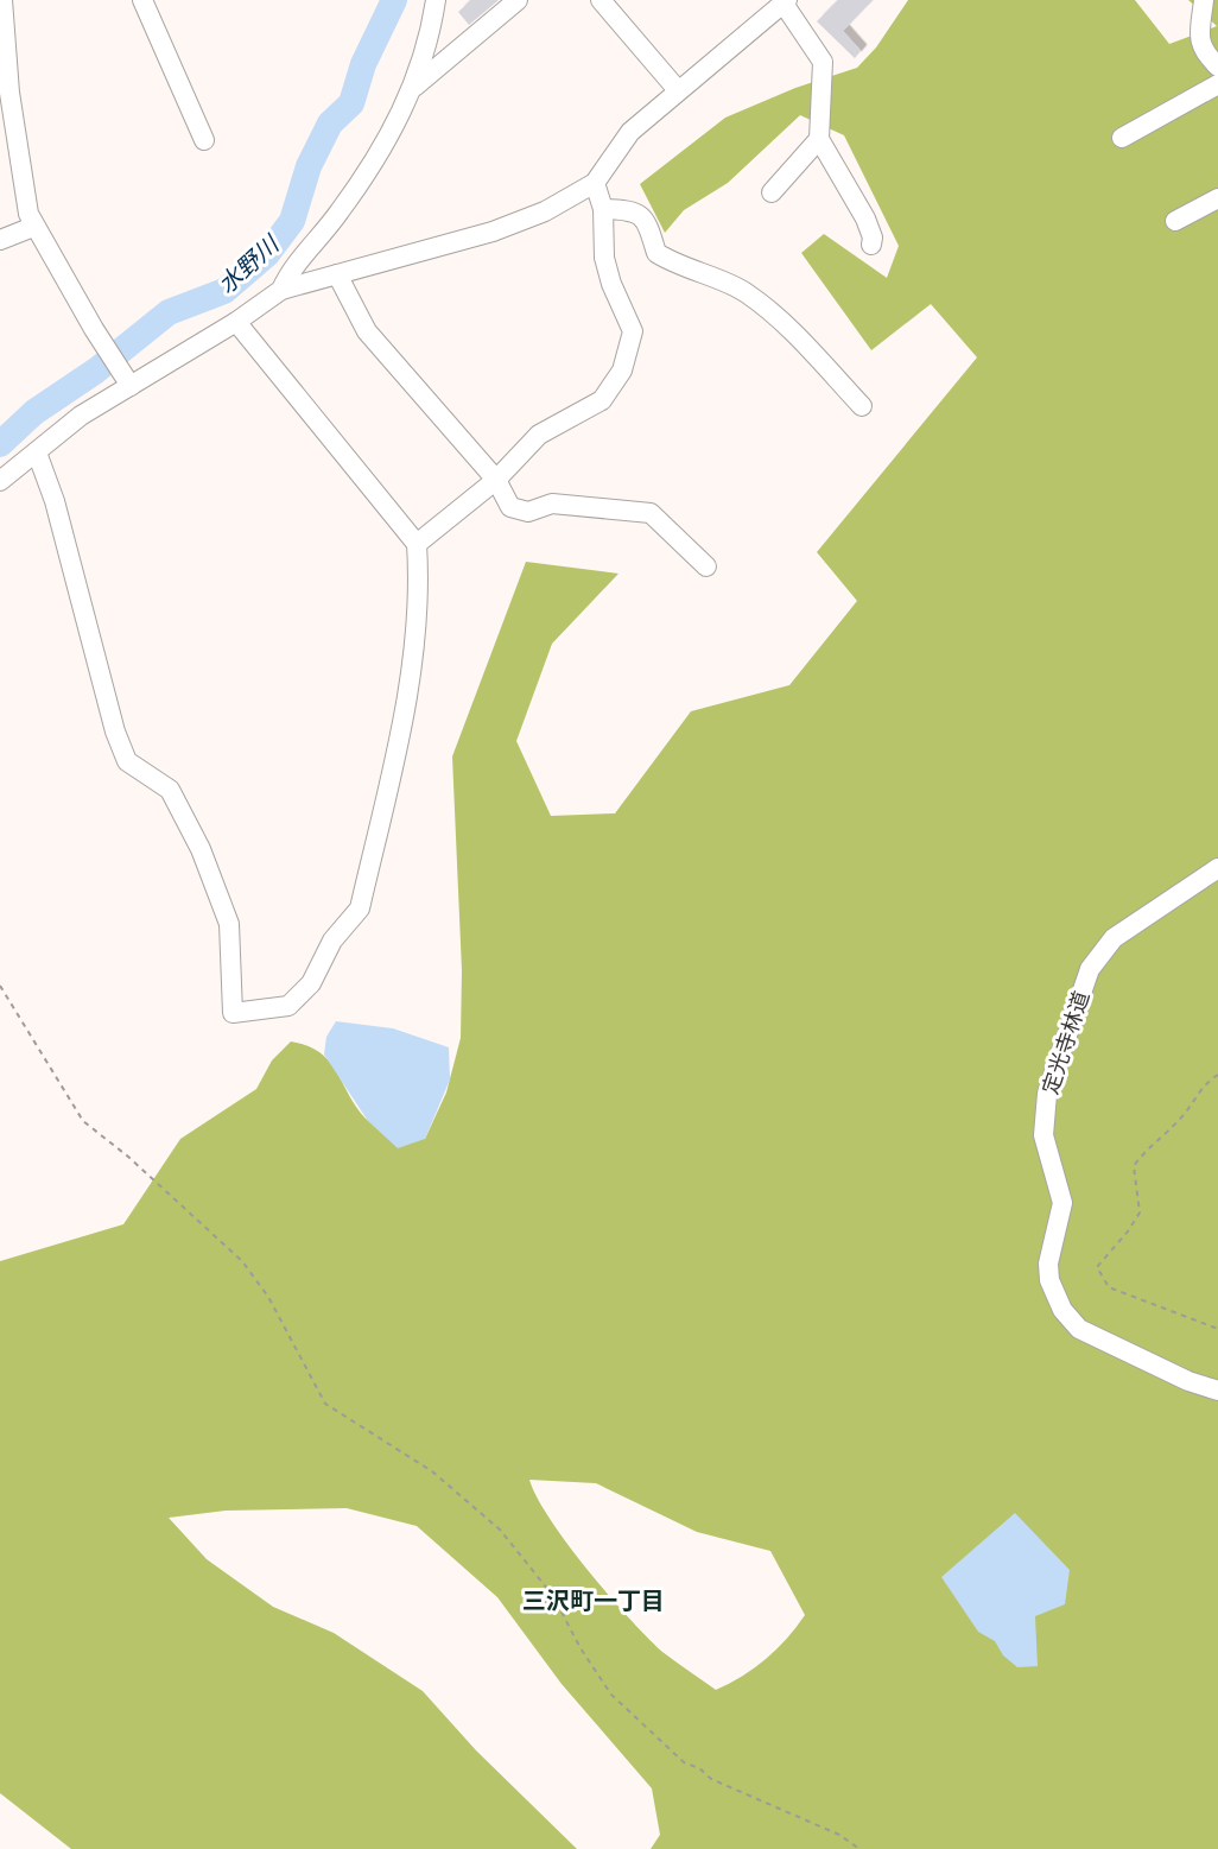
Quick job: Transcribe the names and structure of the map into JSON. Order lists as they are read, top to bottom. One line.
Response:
{"streets":{"street":["定光寺林道"]},"districts":["三沢町一丁目"],"water":["水野川"]}
